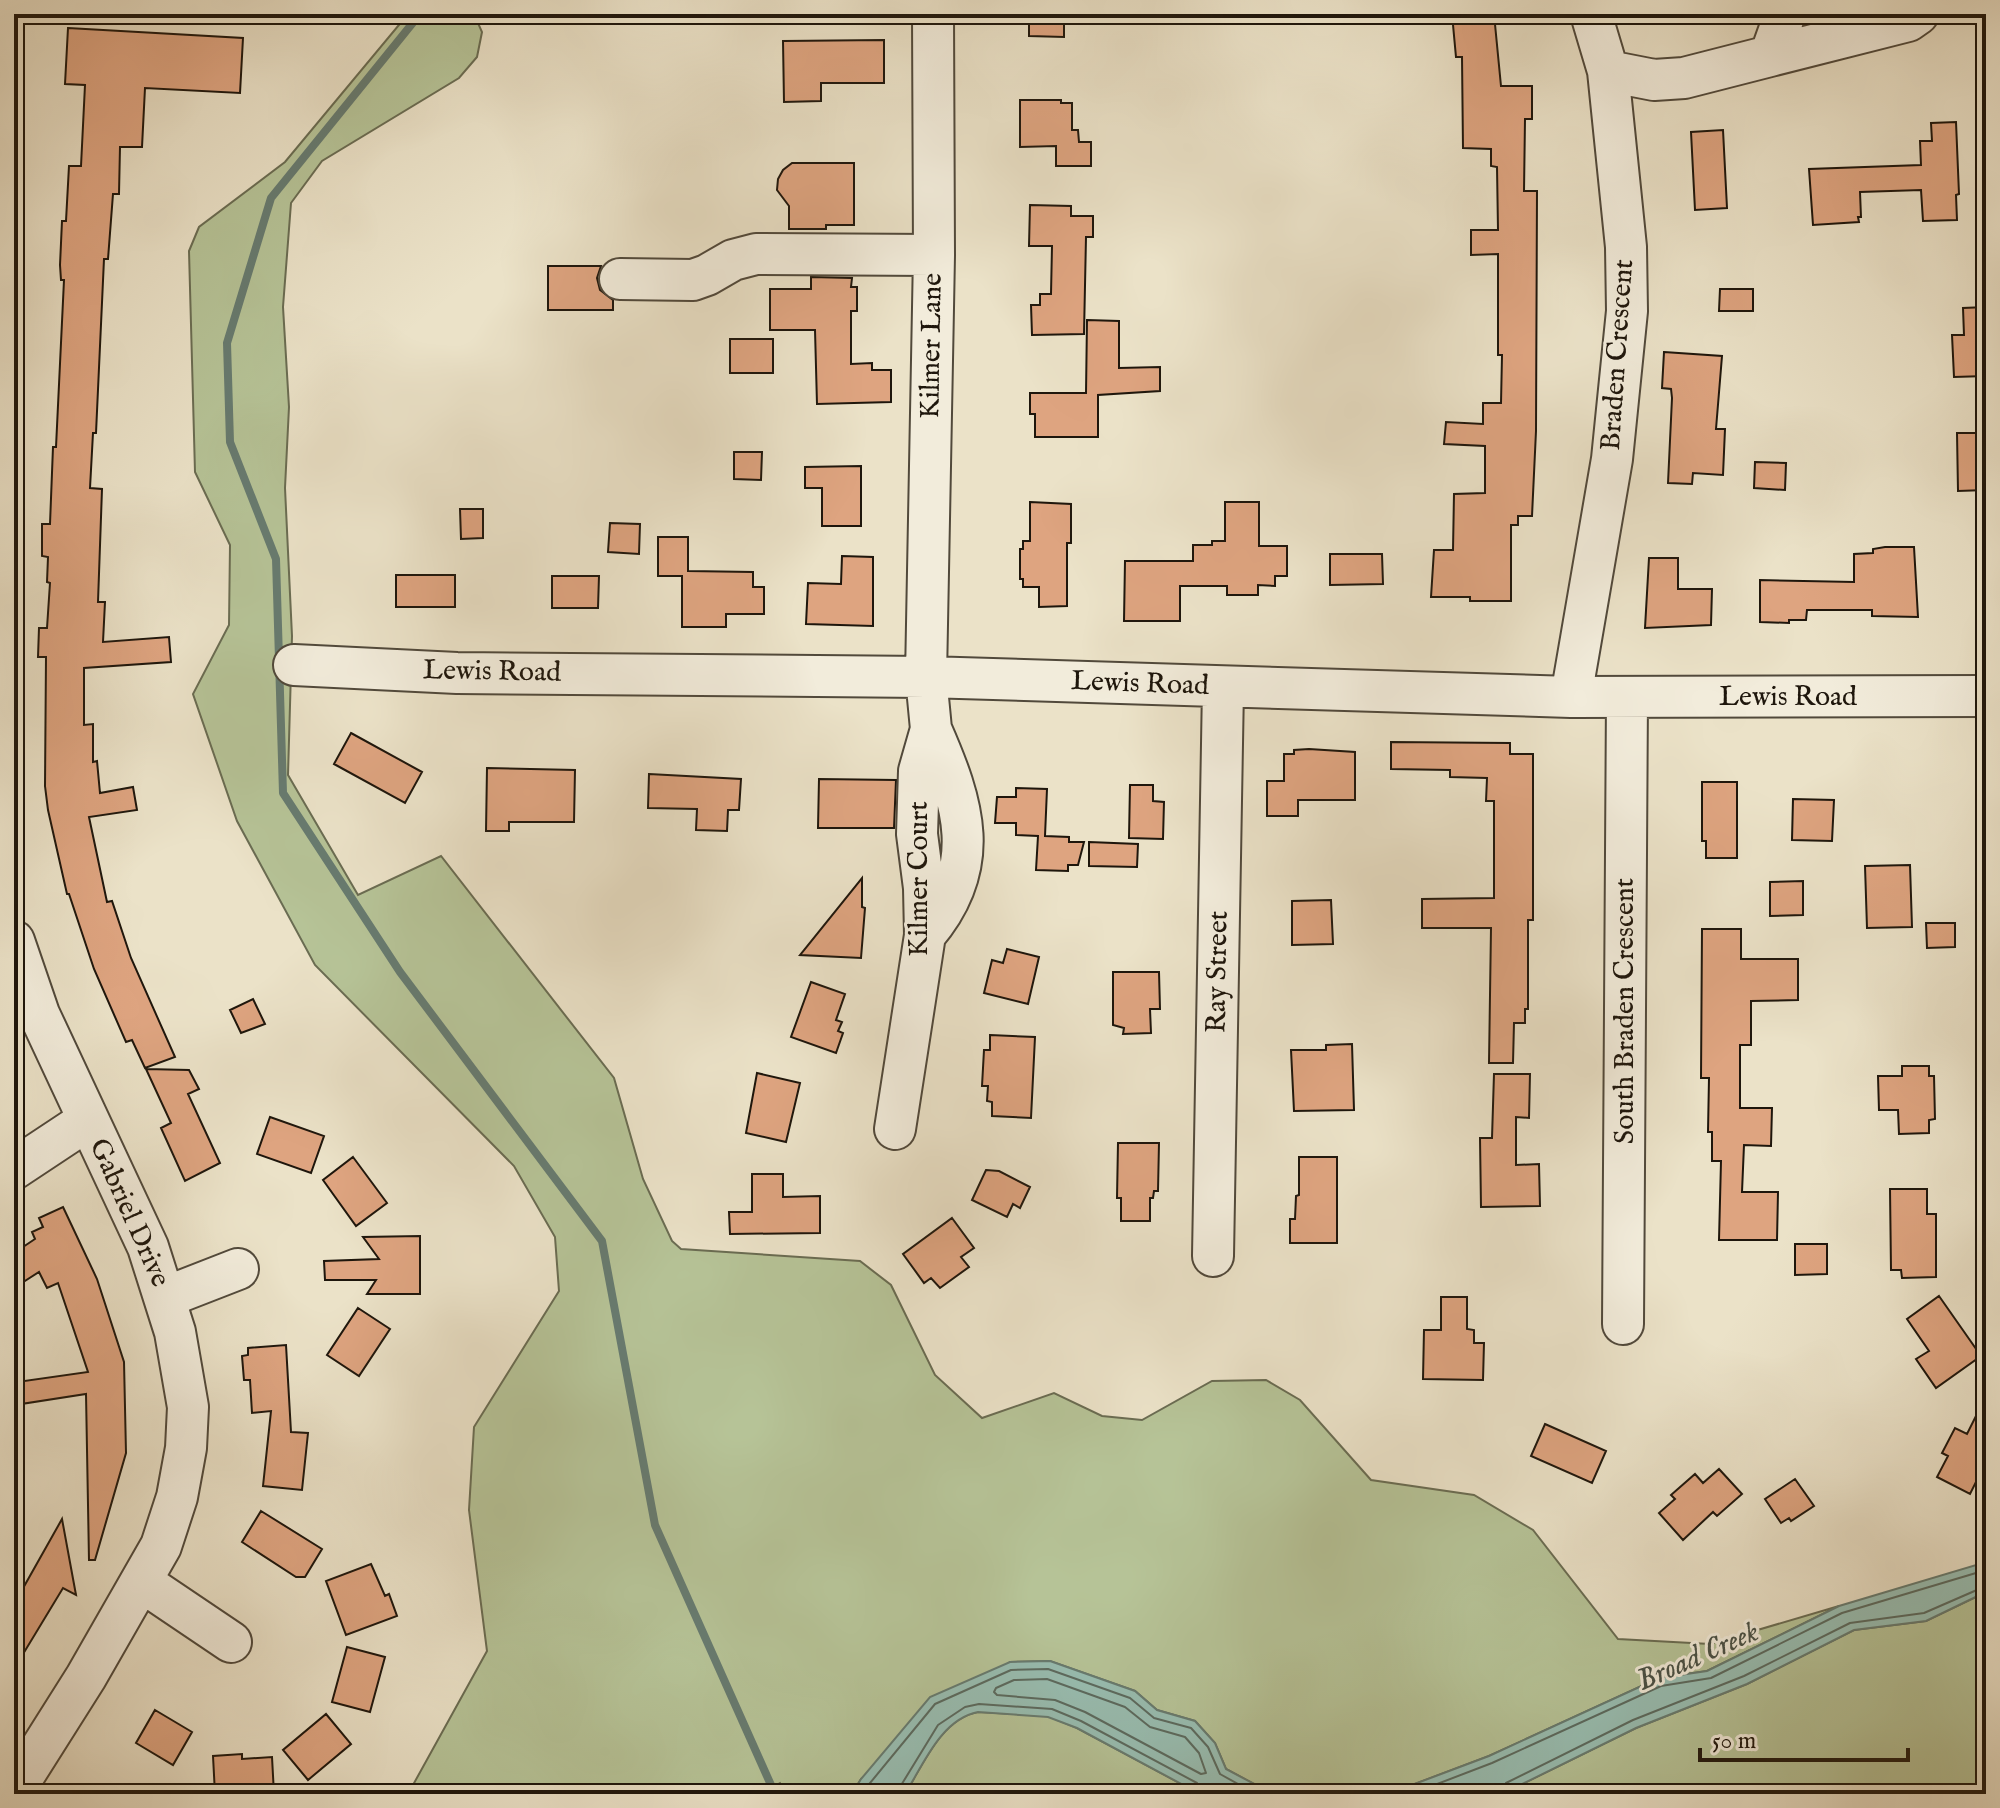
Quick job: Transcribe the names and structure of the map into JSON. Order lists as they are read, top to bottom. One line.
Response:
{"streets":{"street":["Kilmer Lane","Braden Crescent","Lewis Road","Kilmer Court","Ray Street","South Braden Crescent","Gabriel Drive"]},"crossings":[["Kilmer Lane","Lewis Road"],["Kilmer Lane","Kilmer Court"],["Braden Crescent","Lewis Road"],["Lewis Road","Kilmer Court"],["Lewis Road","Ray Street"],["Lewis Road","South Braden Crescent"]],"water":["Broad Creek"],"scale_bar":"50 m"}
